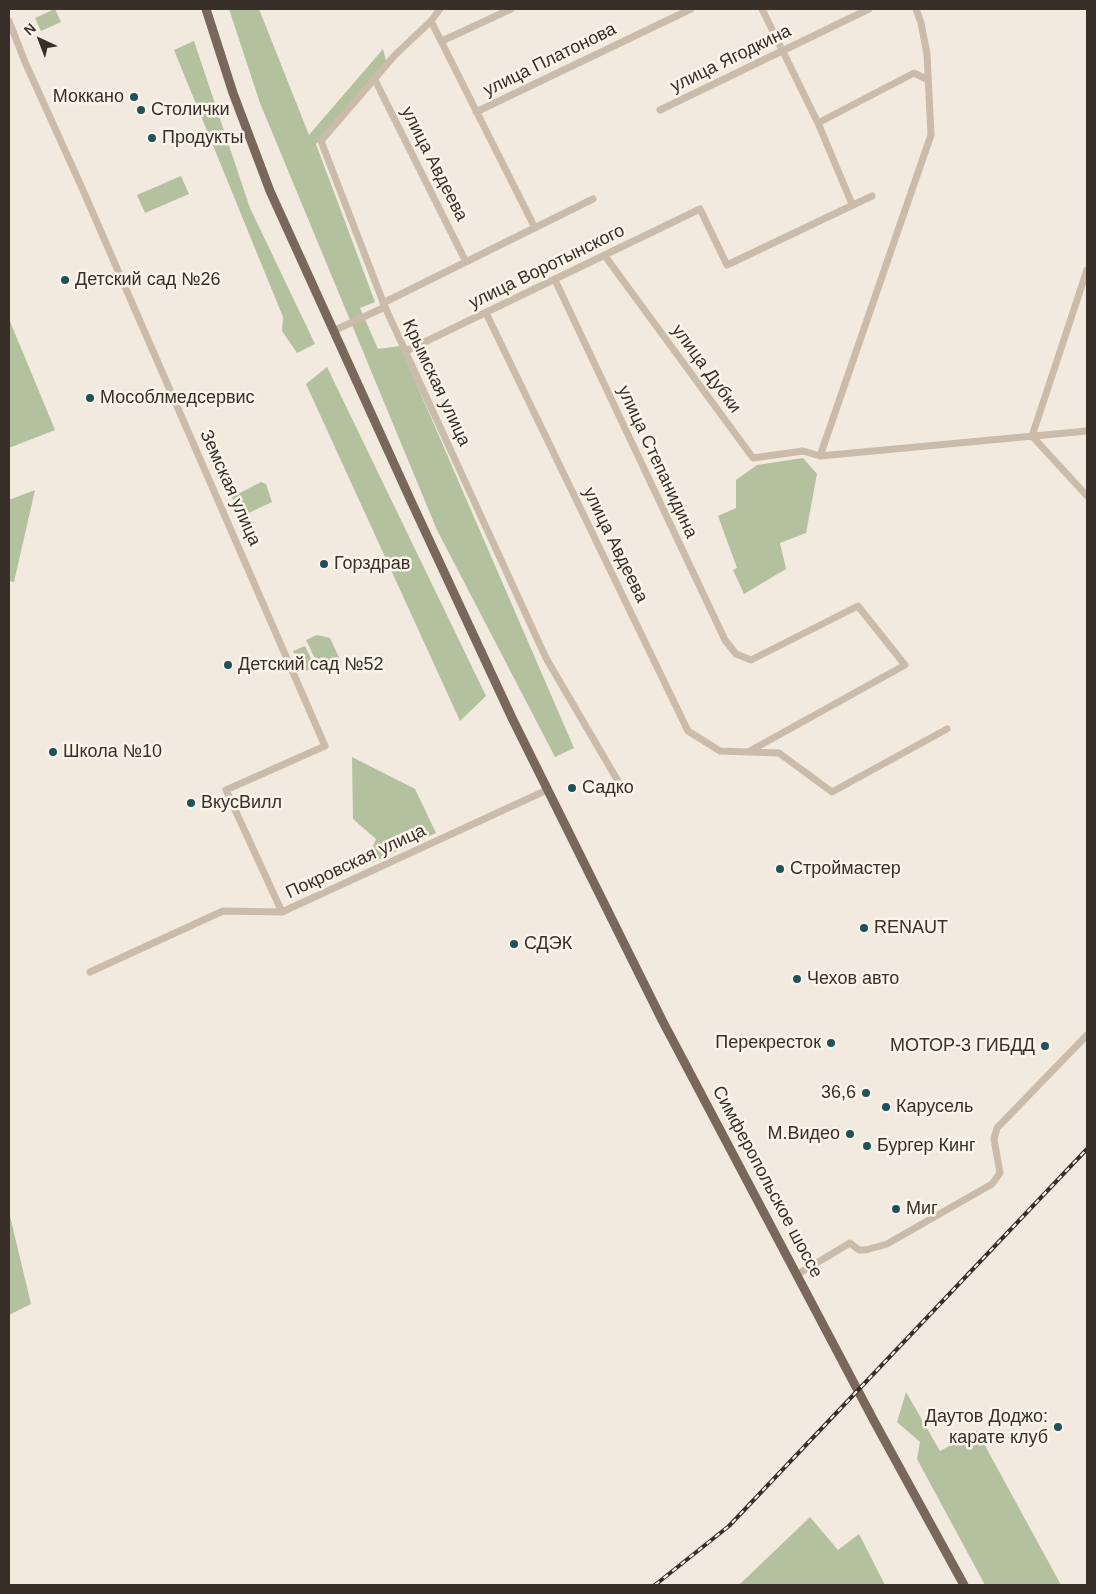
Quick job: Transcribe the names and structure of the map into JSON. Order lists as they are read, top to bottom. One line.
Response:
{"streets":{"main road":["Симферопольское шоссе"],"street":["улица Ягодкина","улица Платонова","улица Авдеева","улица Воротынского","улица Дубки","Крымская улица","улица Степанидина","Земская улица","Покровская улица"]},"crossings":[["улица Авдеева","улица Воротынского"],["улица Авдеева","Крымская улица"],["улица Авдеева","улица Степанидина"],["улица Воротынского","улица Дубки"],["улица Воротынского","Крымская улица"],["улица Воротынского","улица Степанидина"],["Земская улица","Покровская улица"],["Покровская улица","Симферопольское шоссе"]],"places":["Моккано","Столички","Продукты","Детский сад №26","Мособлмедсервис","Горздрав","Детский сад №52","Школа №10","Садко","ВкусВилл","Строймастер","RENAUT","СДЭК","Чехов авто","Перекресток","МОТОР-3 ГИБДД","36,6","Карусель","М.Видео","Бургер Кинг","Миг","Даутов Доджо: карате клуб"],"north":"top left"}
